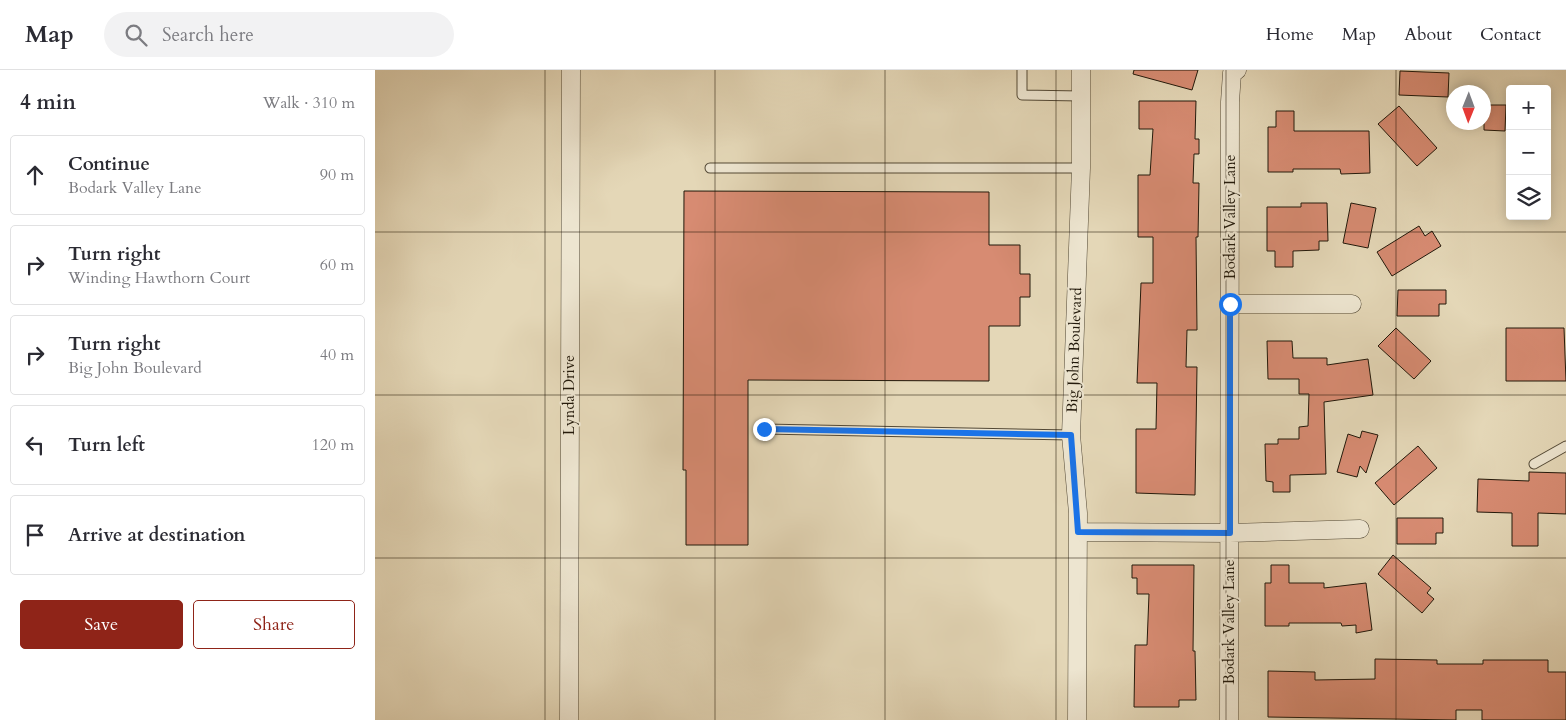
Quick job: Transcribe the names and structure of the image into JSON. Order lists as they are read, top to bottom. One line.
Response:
{"streets":{"street":["Bodark Valley Lane","Big John Boulevard","Lynda Drive"]},"north":"bottom","page":{"header":"Map","search":"Search here","nav":["Home","Map","About","Contact"],"heading":["4 min","Walk · 310 m"],"map_buttons":["+","−"],"list":[["Continue","Bodark Valley Lane","90 m"],["Turn right","Winding Hawthorn Court","60 m"],["Turn right","Big John Boulevard","40 m"],["Turn left","120 m"],"Arrive at destination"],"buttons":["Save","Share"]}}
